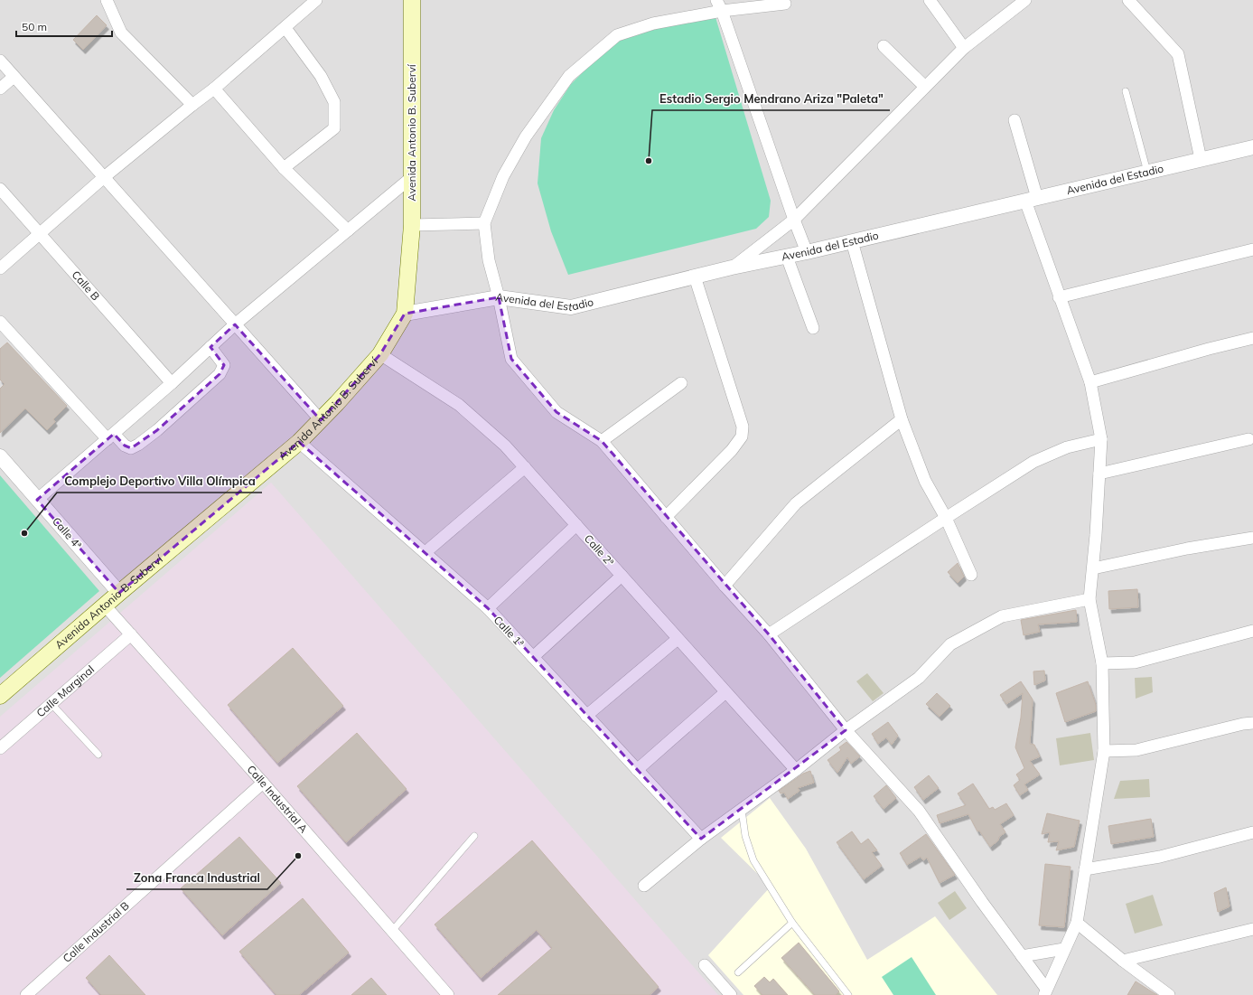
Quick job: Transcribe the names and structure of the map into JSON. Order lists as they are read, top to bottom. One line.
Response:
{"streets":{"main road":["Avenida Antonio B. Suberví"],"street":["Avenida del Estadio","Calle B","Calle 4ª","Calle 2ª","Calle 1ª","Calle Marginal","Calle Industrial A","Calle Industrial B"]},"crossings":[["Avenida Antonio B. Suberví","Avenida del Estadio"],["Avenida Antonio B. Suberví","Calle 4ª"],["Avenida Antonio B. Suberví","Calle 2ª"],["Avenida Antonio B. Suberví","Calle 1ª"],["Avenida Antonio B. Suberví","Calle Industrial A"],["Calle Marginal","Calle Industrial A"],["Calle Industrial A","Calle Industrial B"]],"places":["Estadio Sergio Mendrano Ariza \"Paleta\"","Complejo Deportivo Villa Olímpica","Zona Franca Industrial"],"scale_bar":"50 m"}
